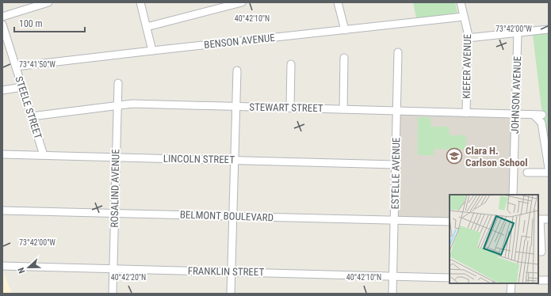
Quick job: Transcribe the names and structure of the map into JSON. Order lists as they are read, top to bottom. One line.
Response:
{"streets":{"street":["BENSON AVENUE","KIEFER AVENUE","JOHNSON AVENUE","STEELE STREET","STEWART STREET","LINCOLN STREET","ESTELLE AVENUE","ROSALIND AVENUE","BELMONT BOULEVARD","FRANKLIN STREET"]},"crossings":[["BENSON AVENUE","KIEFER AVENUE"],["BENSON AVENUE","STEELE STREET"],["KIEFER AVENUE","STEWART STREET"],["JOHNSON AVENUE","STEWART STREET"],["STEELE STREET","STEWART STREET"],["STEELE STREET","LINCOLN STREET"],["STEWART STREET","ESTELLE AVENUE"],["STEWART STREET","ROSALIND AVENUE"],["LINCOLN STREET","ESTELLE AVENUE"],["LINCOLN STREET","ROSALIND AVENUE"],["ESTELLE AVENUE","BELMONT BOULEVARD"],["ESTELLE AVENUE","FRANKLIN STREET"],["ROSALIND AVENUE","BELMONT BOULEVARD"],["ROSALIND AVENUE","FRANKLIN STREET"]],"places":{"school or university":["Clara H. Carlson School"]},"scale_bar":"100 m","north":"left","coordinates":["40°42'10\"N","73°42'00\"W","73°41'50\"W","40°42'20\"N"]}
